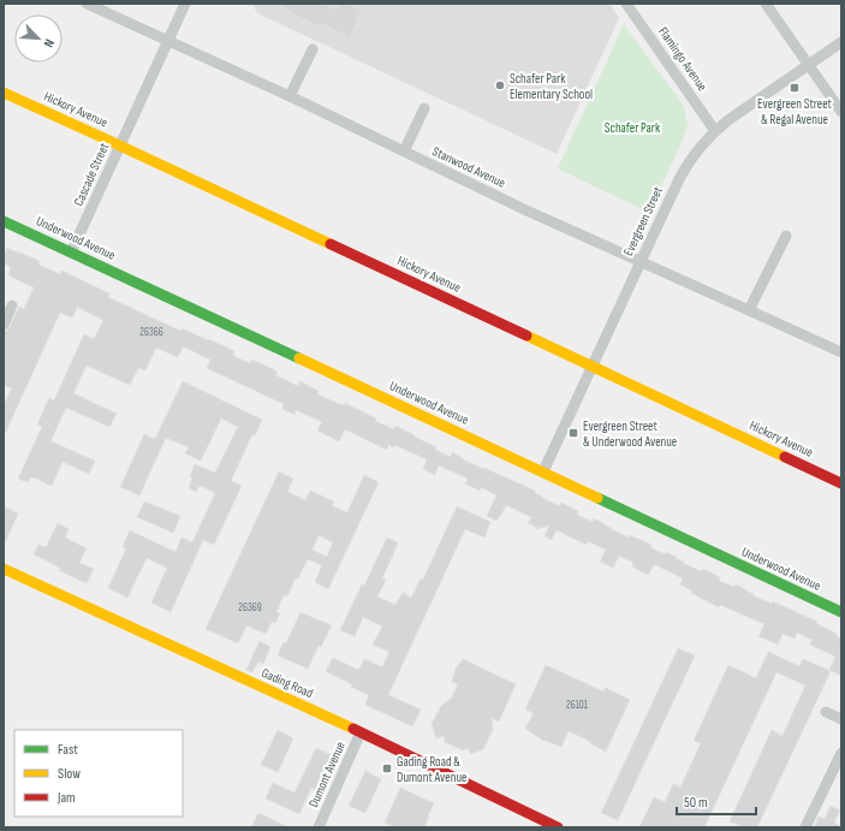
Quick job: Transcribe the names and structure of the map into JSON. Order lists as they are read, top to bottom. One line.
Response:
{"streets":{"street":["Flamingo Avenue","Hickory Avenue","Stanwood Avenue","Cascade Street","Evergreen Street","Underwood Avenue","Gading Road","Dumont Avenue"]},"crossings":[["Flamingo Avenue","Evergreen Street"],["Hickory Avenue","Cascade Street"],["Hickory Avenue","Evergreen Street"],["Stanwood Avenue","Cascade Street"],["Stanwood Avenue","Evergreen Street"],["Cascade Street","Underwood Avenue"],["Evergreen Street","Underwood Avenue"],["Gading Road","Dumont Avenue"]],"parks":["Schafer Park"],"places":{"other":["Schafer Park Elementary School"],"transit":["Evergreen Street & Regal Avenue","Evergreen Street & Underwood Avenue","Gading Road & Dumont Avenue"]},"house_numbers":["26366","26369","26101"],"legend":["Fast","Slow","Jam"],"scale_bar":"50 m","north":"bottom right"}
